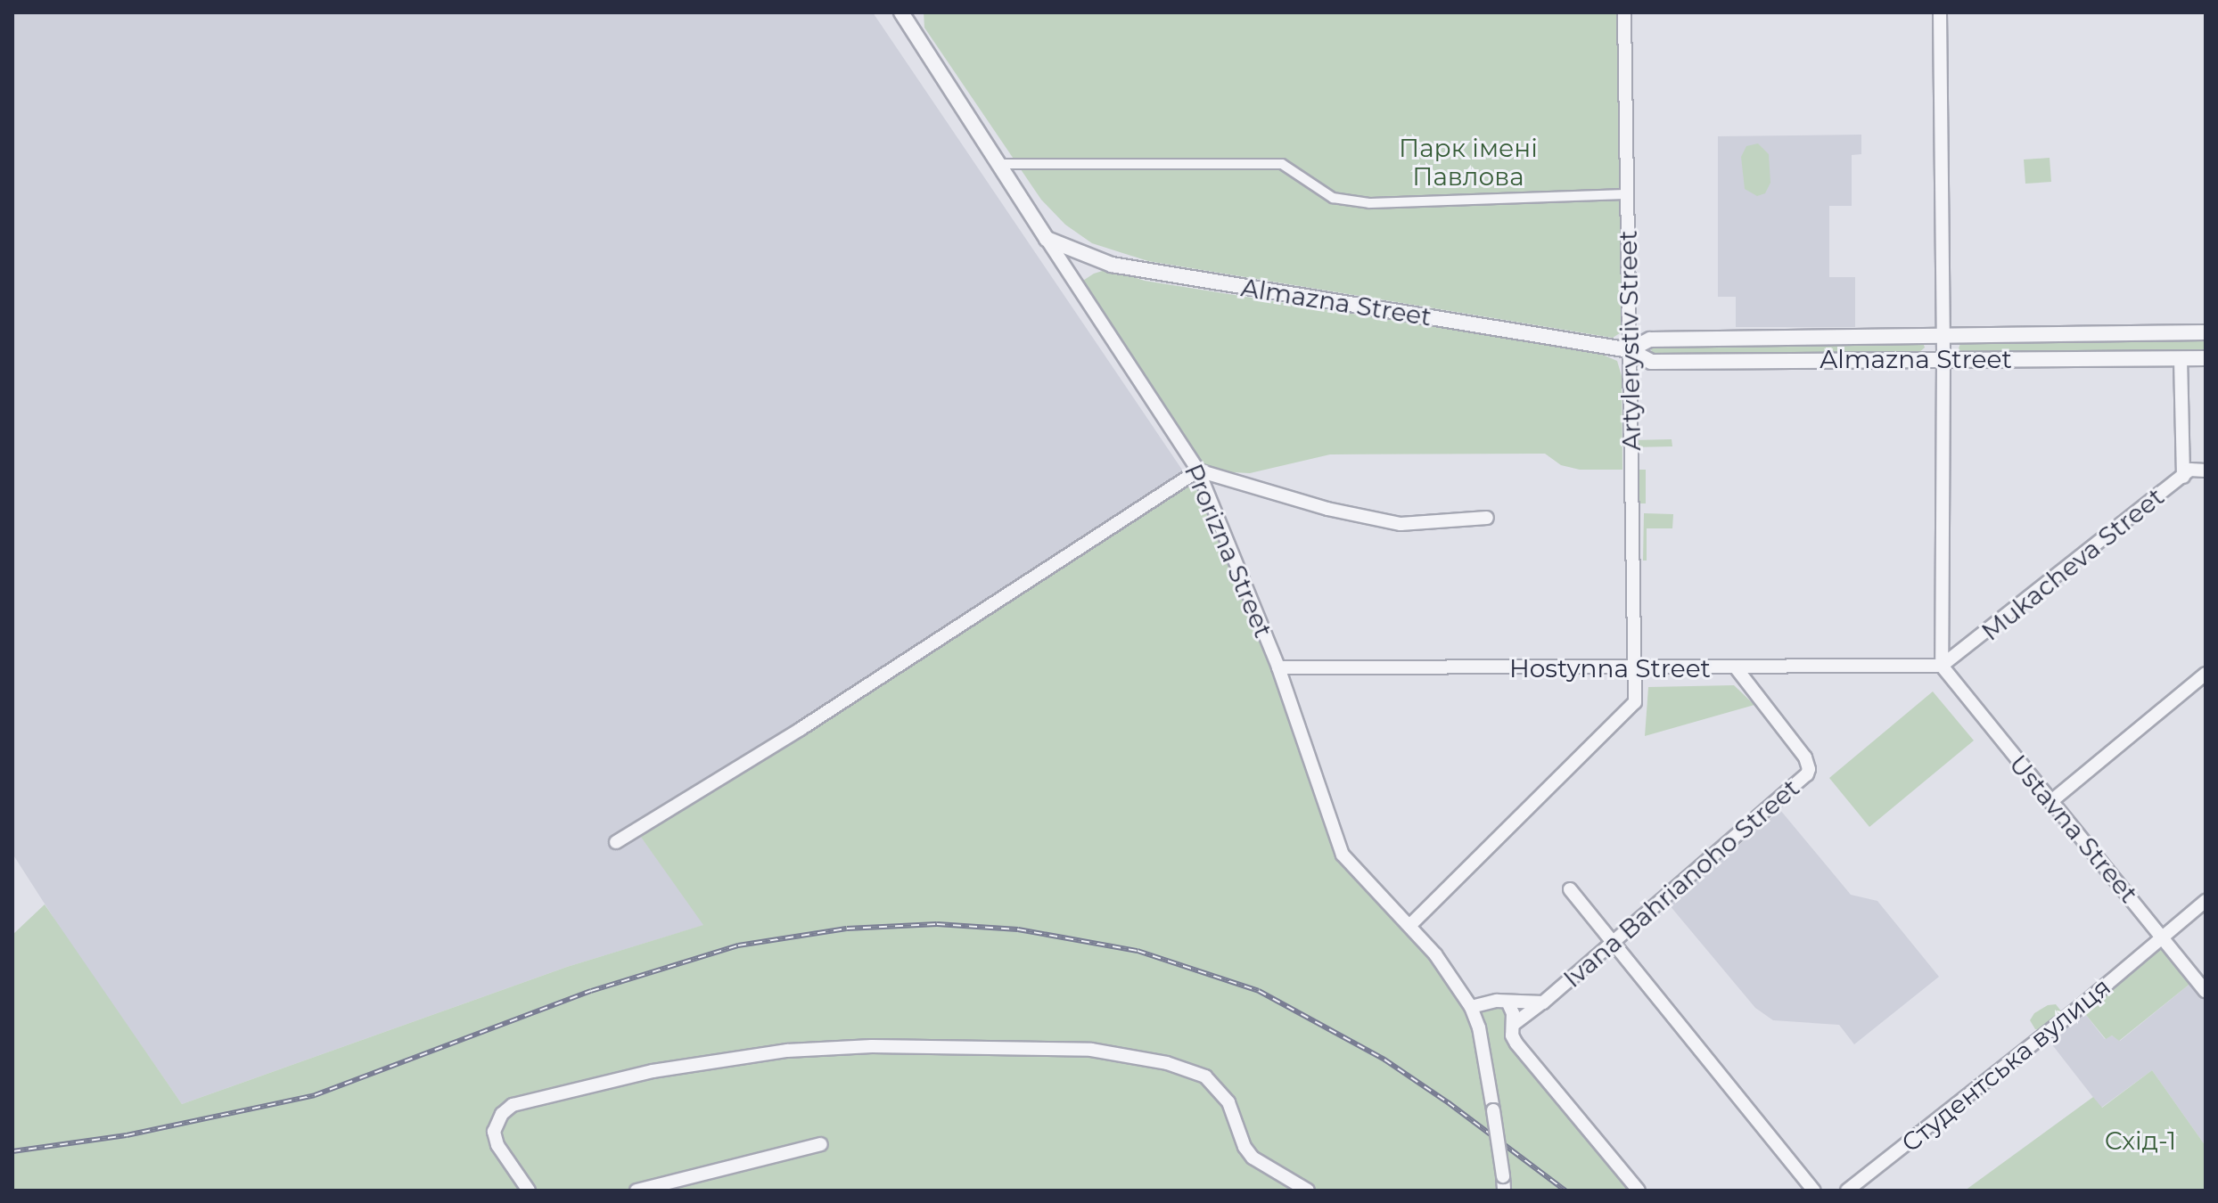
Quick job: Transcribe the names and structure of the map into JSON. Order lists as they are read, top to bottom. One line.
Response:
{"streets":{"street":["Almazna Street","Artylerystiv Street","Prorizna Street","Mukacheva Street","Hostynna Street","Ustavna Street","Ivana Bahrianoho Street","Студентська вулиця"]},"crossings":[["Almazna Street","Artylerystiv Street"],["Almazna Street","Prorizna Street"],["Artylerystiv Street","Prorizna Street"],["Artylerystiv Street","Hostynna Street"],["Prorizna Street","Hostynna Street"],["Prorizna Street","Ivana Bahrianoho Street"],["Mukacheva Street","Hostynna Street"],["Mukacheva Street","Ustavna Street"],["Hostynna Street","Ustavna Street"],["Hostynna Street","Ivana Bahrianoho Street"],["Ustavna Street","Студентська вулиця"]],"parks":["Парк імені Павлова","Схід-1"]}
